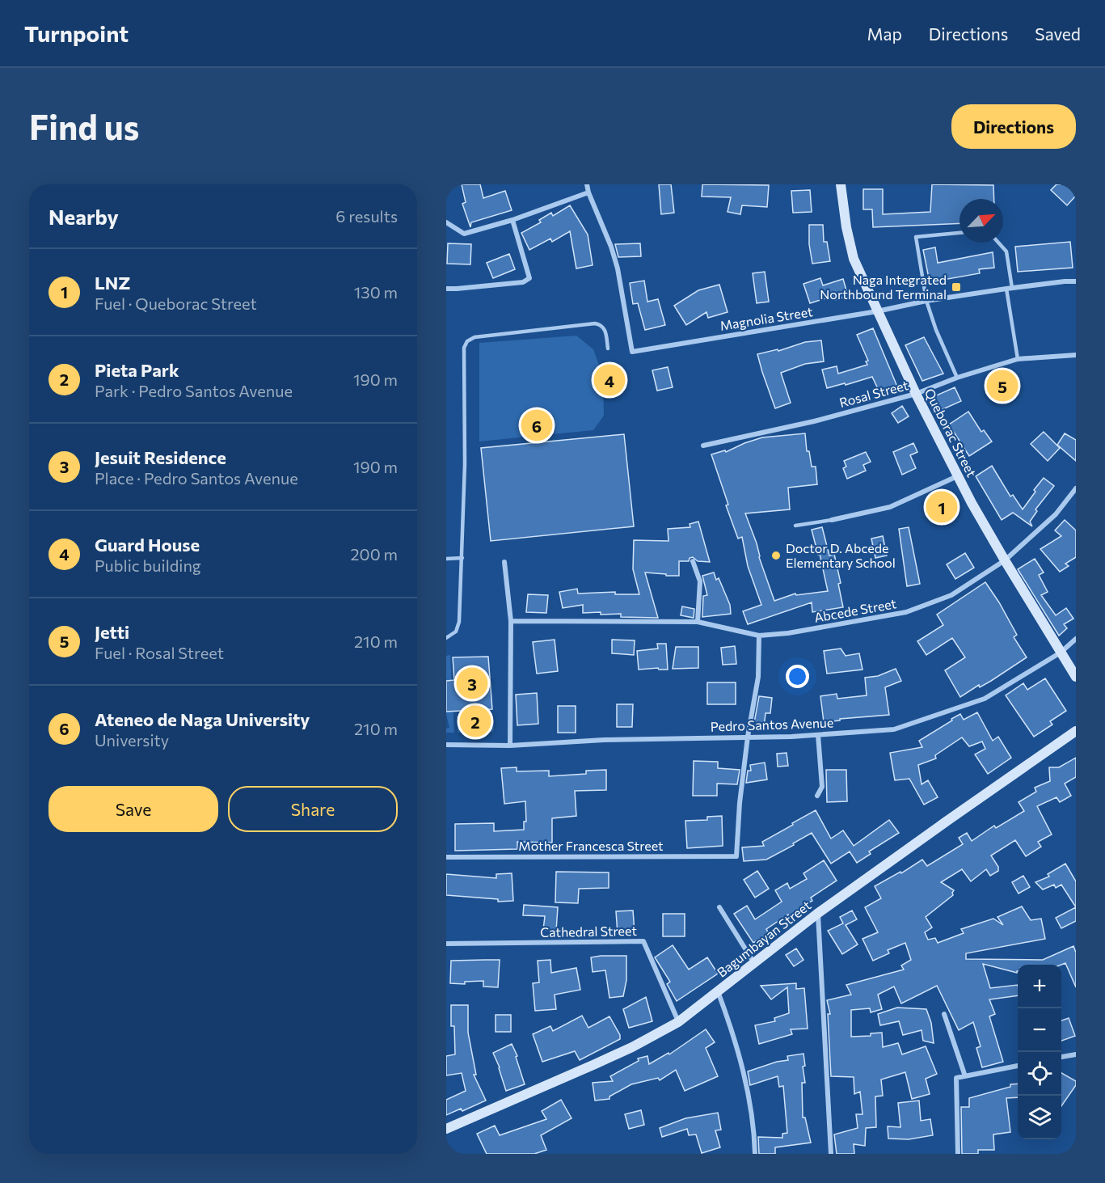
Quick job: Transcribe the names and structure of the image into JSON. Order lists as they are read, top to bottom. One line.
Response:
{"streets":{"main road":["Queborac Street","Bagumbayan Street"],"street":["Magnolia Street","Rosal Street","Abcede Street","Pedro Santos Avenue","Mother Francesca Street","Cathedral Street"]},"crossings":[["Magnolia Street","Queborac Street"],["Rosal Street","Queborac Street"],["Queborac Street","Abcede Street"],["Queborac Street","Pedro Santos Avenue"],["Pedro Santos Avenue","Mother Francesca Street"],["Cathedral Street","Bagumbayan Street"]],"places":{"transit":["Naga Integrated Northbound Terminal"],"other":["Doctor D. Abcede Elementary School"]},"north":"top right","page":{"header":"Turnpoint","nav":["Map","Directions","Saved"],"buttons":["Directions",["Save","Share"]],"title":"Find us","heading":["Nearby","6 results"],"list":[{"mark":"1","name":"LNZ","note":"Fuel · Queborac Street","value":"130 m"},{"mark":"2","name":"Pieta Park","note":"Park · Pedro Santos Avenue","value":"190 m"},{"mark":"3","name":"Jesuit Residence","note":"Place · Pedro Santos Avenue","value":"190 m"},{"mark":"4","name":"Guard House","note":"Public building","value":"200 m"},{"mark":"5","name":"Jetti","note":"Fuel · Rosal Street","value":"210 m"},{"mark":"6","name":"Ateneo de Naga University","note":"University","value":"210 m"}],"pins":["4","5","6","1","3","2"],"map_buttons":["+","−"]}}
